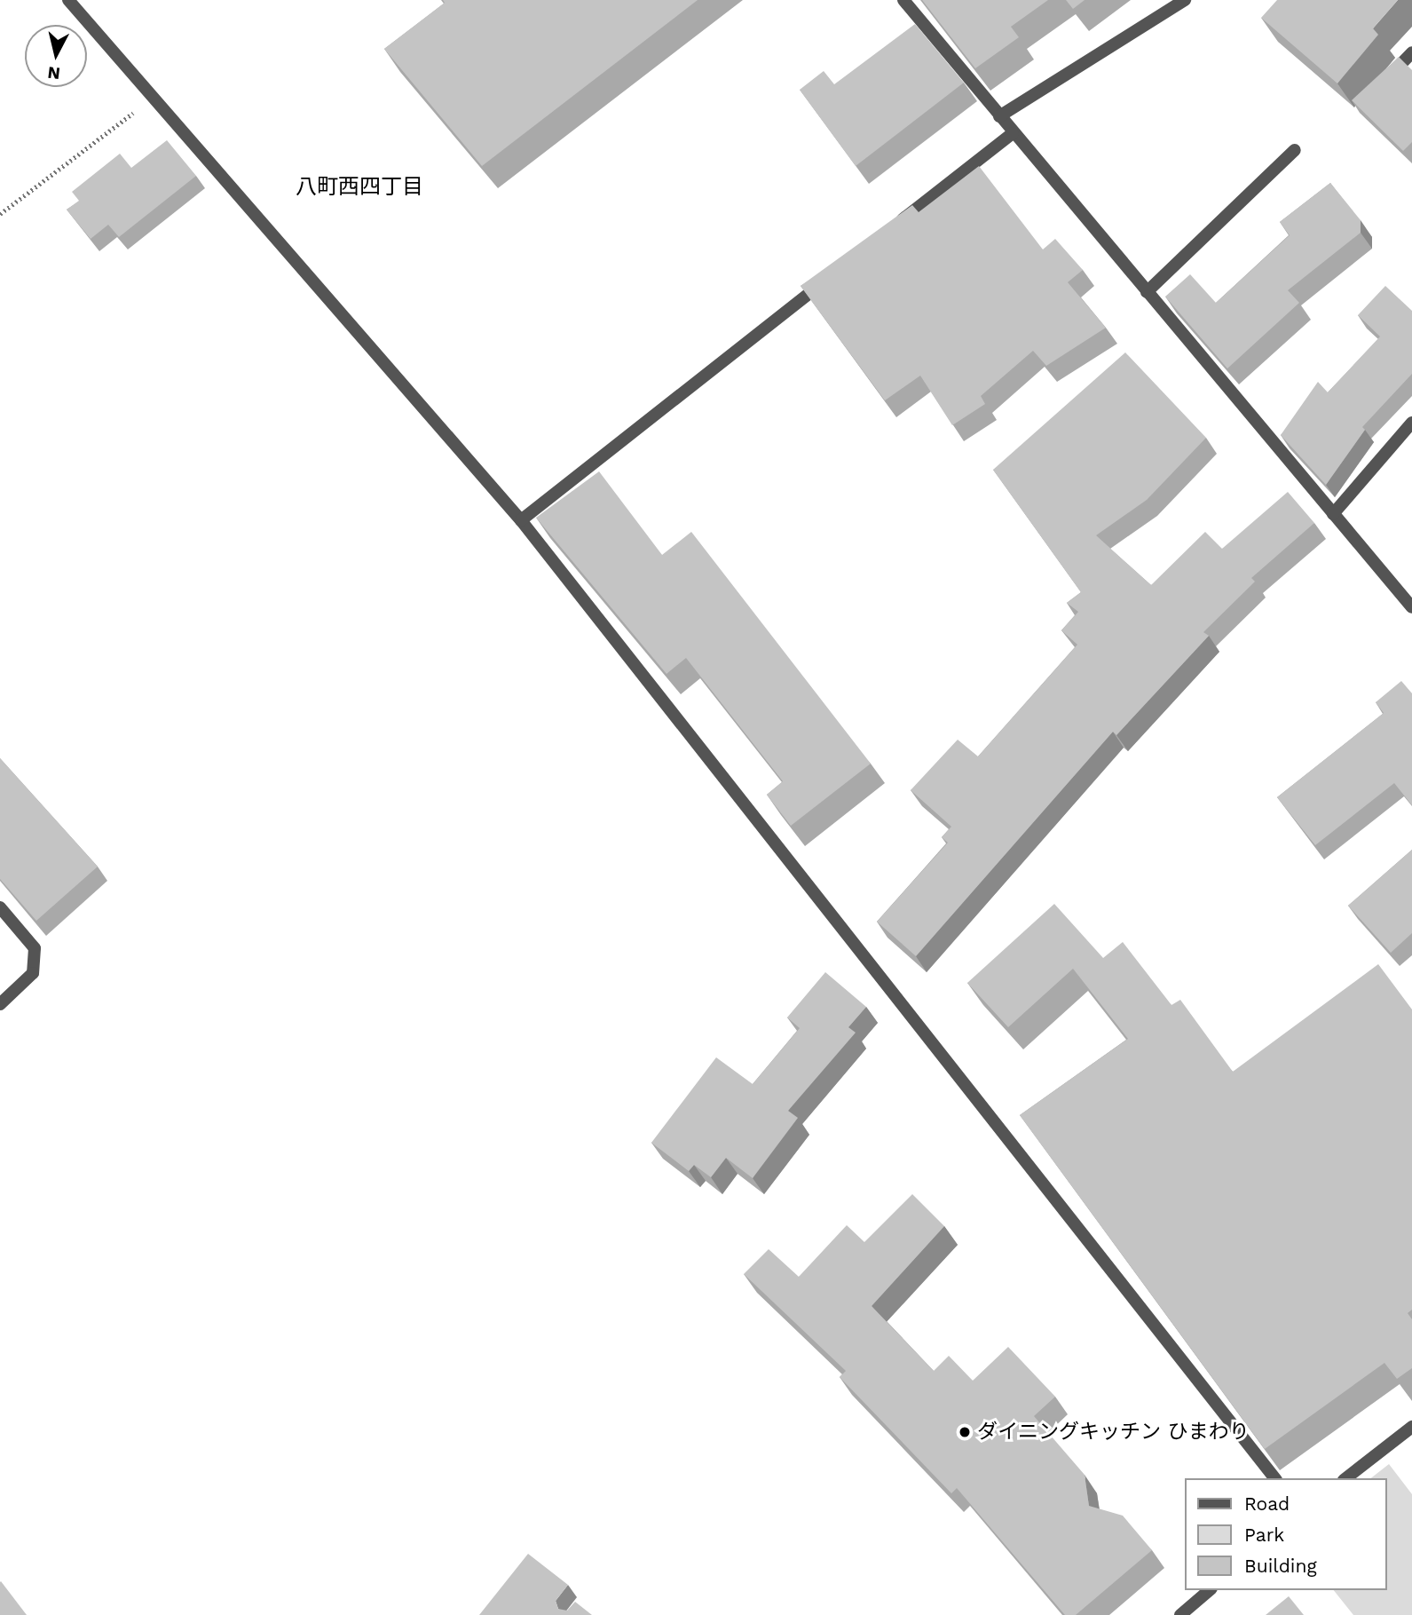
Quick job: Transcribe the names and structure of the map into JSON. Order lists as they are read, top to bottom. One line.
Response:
{"districts":["八町西四丁目"],"places":["ダイニングキッチン ひまわり"],"legend":["Road","Park","Building"],"north":"bottom"}
